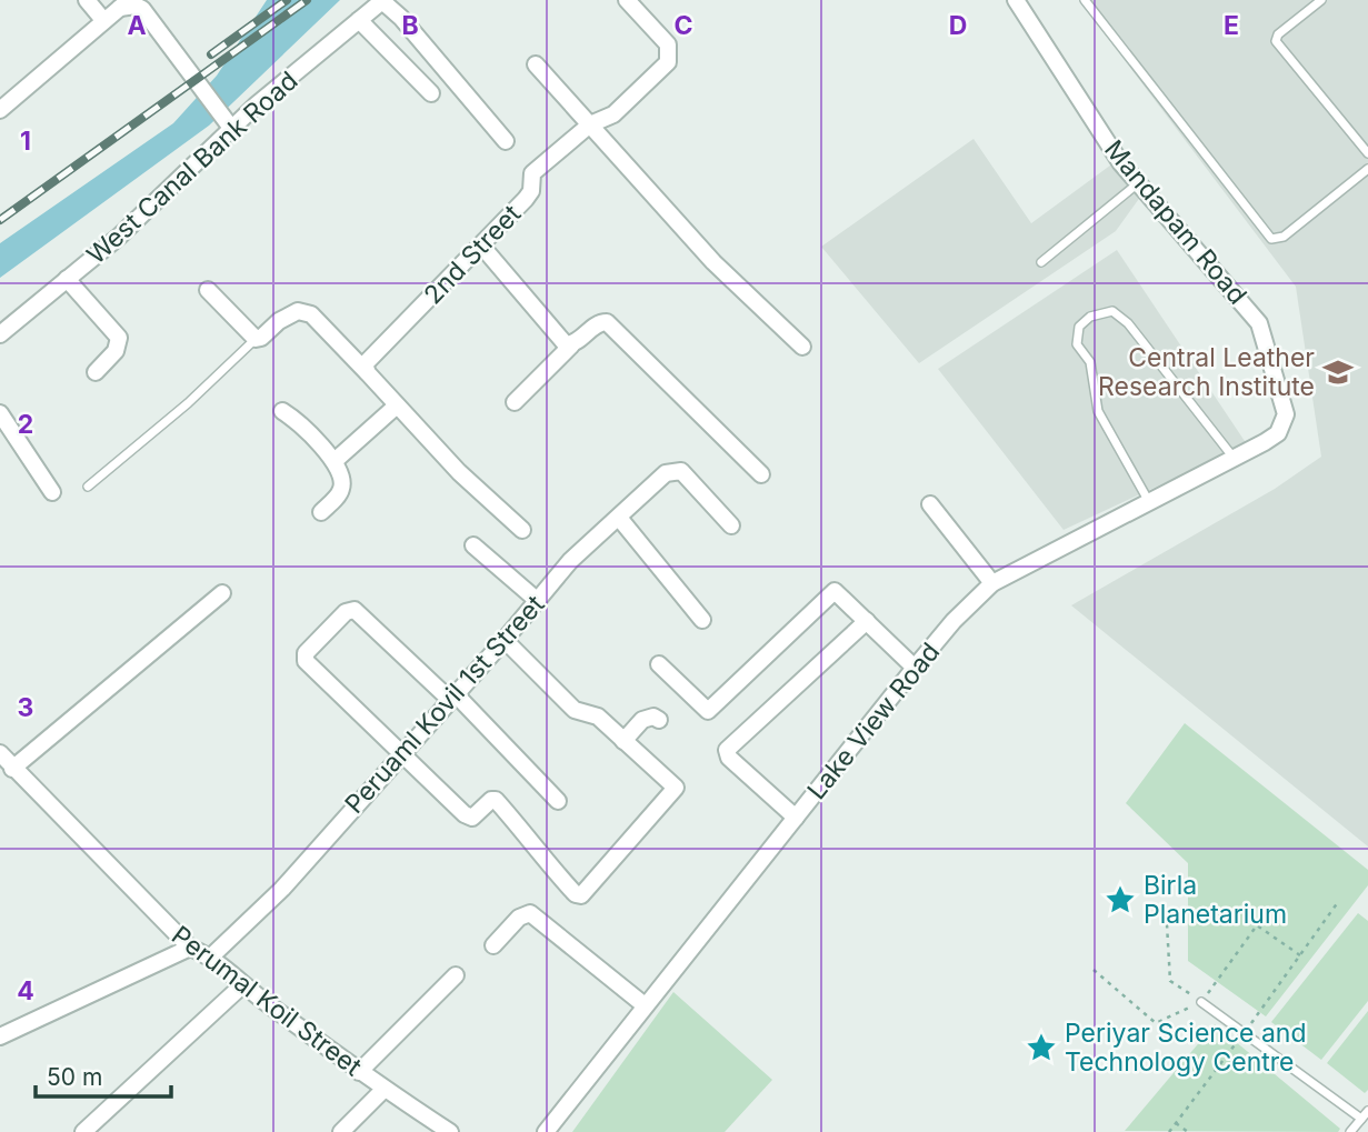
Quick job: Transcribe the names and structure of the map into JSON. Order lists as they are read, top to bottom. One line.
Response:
{"streets":{"street":["West Canal Bank Road","Mandapam Road","2nd Street","Peruaml Kovil 1st Street","Lake View Road","Perumal Koil Street"]},"crossings":[["Mandapam Road","Lake View Road"],["Peruaml Kovil 1st Street","Perumal Koil Street"]],"places":{"school or university":["Central Leather Research Institute"],"place":["Birla Planetarium","Periyar Science and Technology Centre"]},"scale_bar":"50 m","grid":{"columns":["A","B","C","D","E"],"rows":["1","2","3","4"]}}
